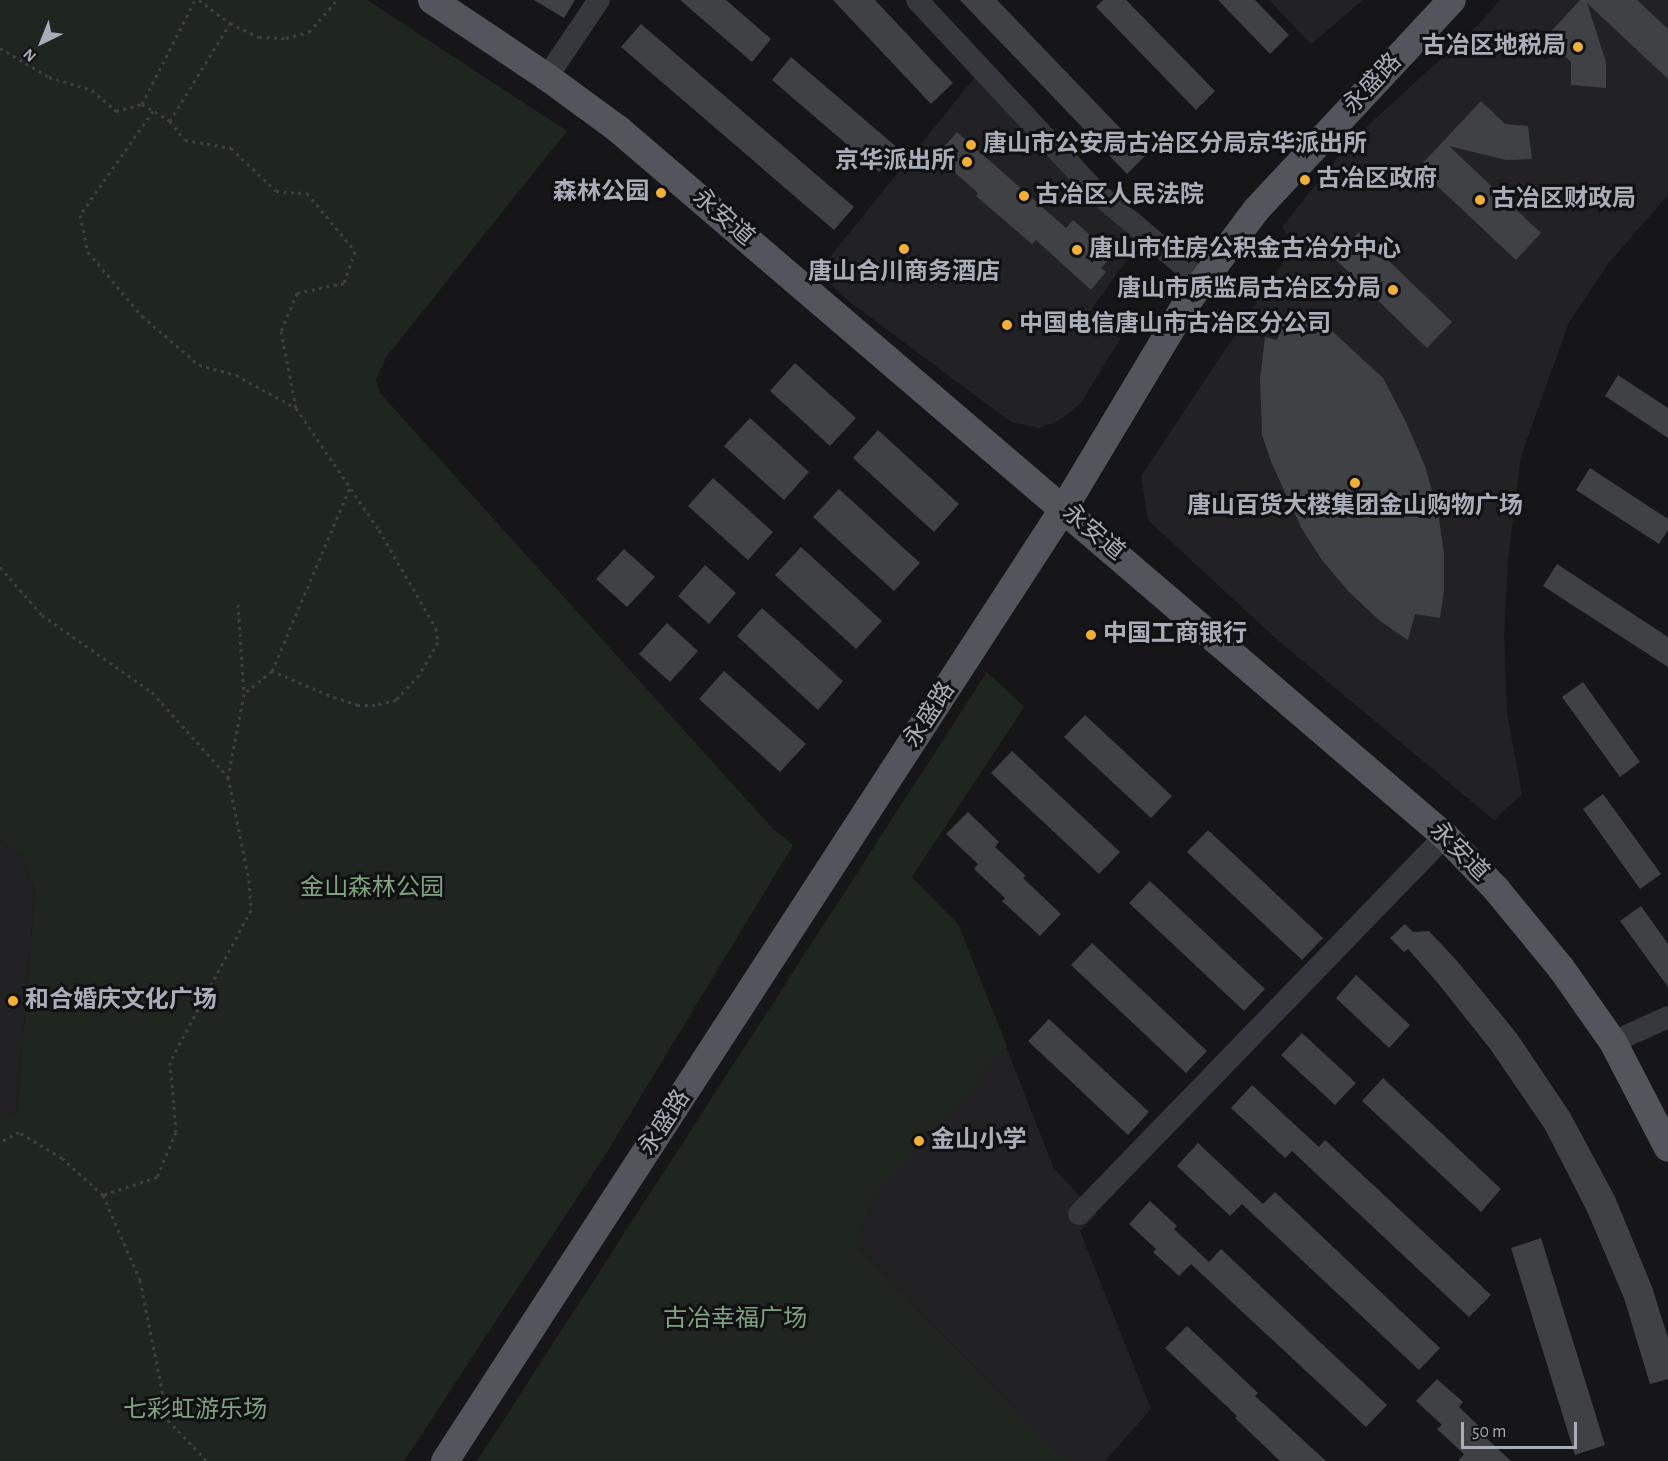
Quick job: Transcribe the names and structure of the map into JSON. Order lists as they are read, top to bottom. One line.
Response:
{"streets":{"main road":["永盛路","永安道"]},"crossings":[["永盛路","永安道"]],"parks":["金山森林公园","古冶幸福广场","七彩虹游乐场"],"places":["古冶区地税局","唐山市公安局古冶区分局京华派出所","京华派出所","古冶区政府","森林公园","古冶区人民法院","古冶区财政局","唐山合川商务酒店","唐山市住房公积金古冶分中心","唐山市质监局古冶区分局","中国电信唐山市古冶区分公司","唐山百货大楼集团金山购物广场","中国工商银行","和合婚庆文化广场","金山小学"],"scale_bar":"50 m","north":"bottom left"}
